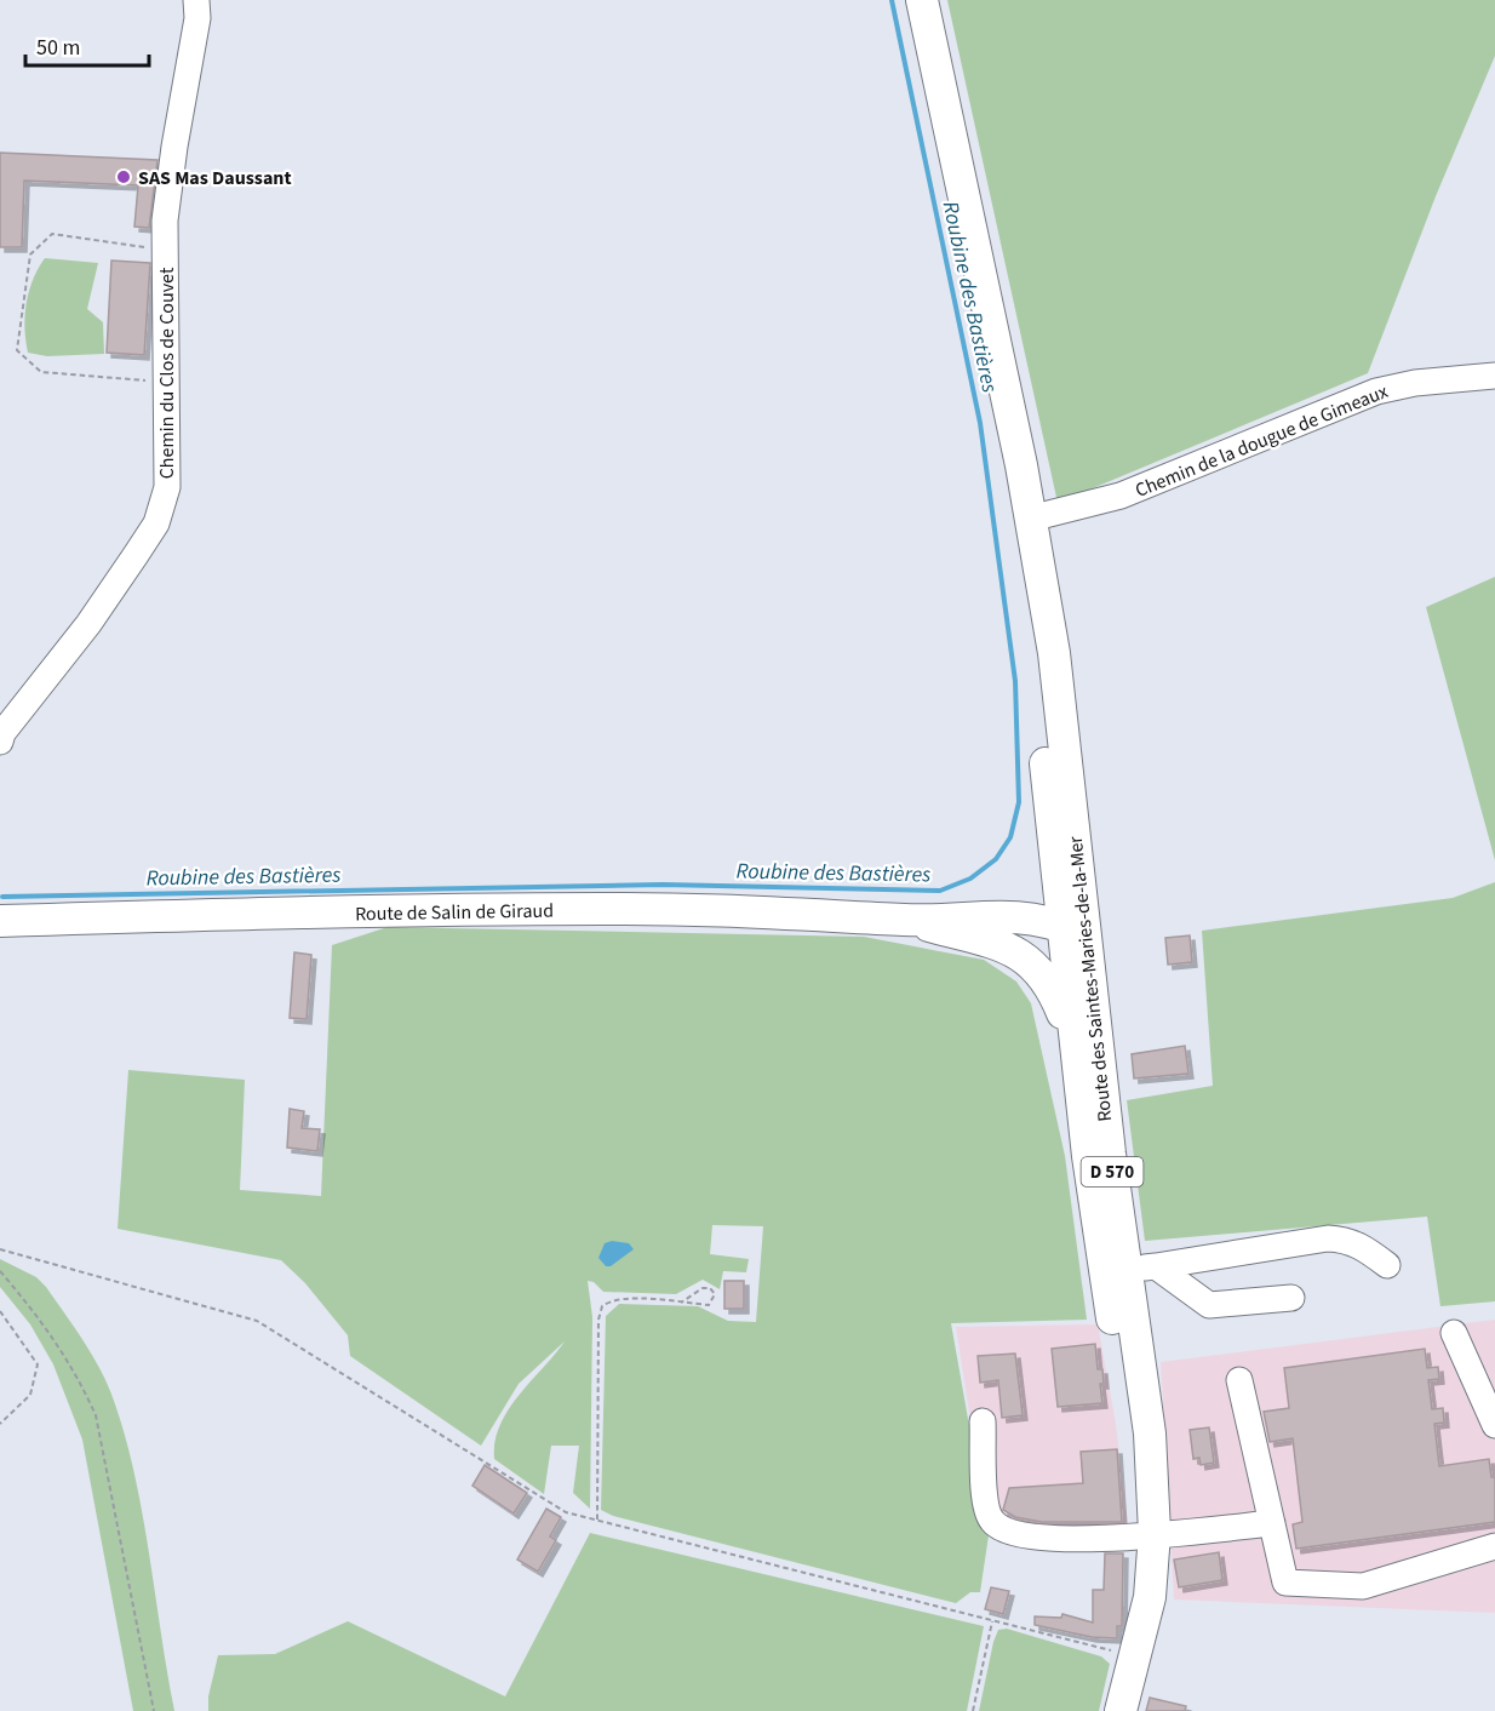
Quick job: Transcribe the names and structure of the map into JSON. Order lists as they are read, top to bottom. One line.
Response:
{"streets":{"main road":["Route de Salin de Giraud","Route des Saintes-Maries-de-la-Mer","D 570"],"street":["Chemin du Clos de Couvet","Chemin de la dougue de Gimeaux"]},"crossings":[["Chemin de la dougue de Gimeaux","Route des Saintes-Maries-de-la-Mer"],["Route de Salin de Giraud","Route des Saintes-Maries-de-la-Mer"]],"water":["Roubine des Bastières"],"places":["SAS Mas Daussant"],"scale_bar":"50 m"}
